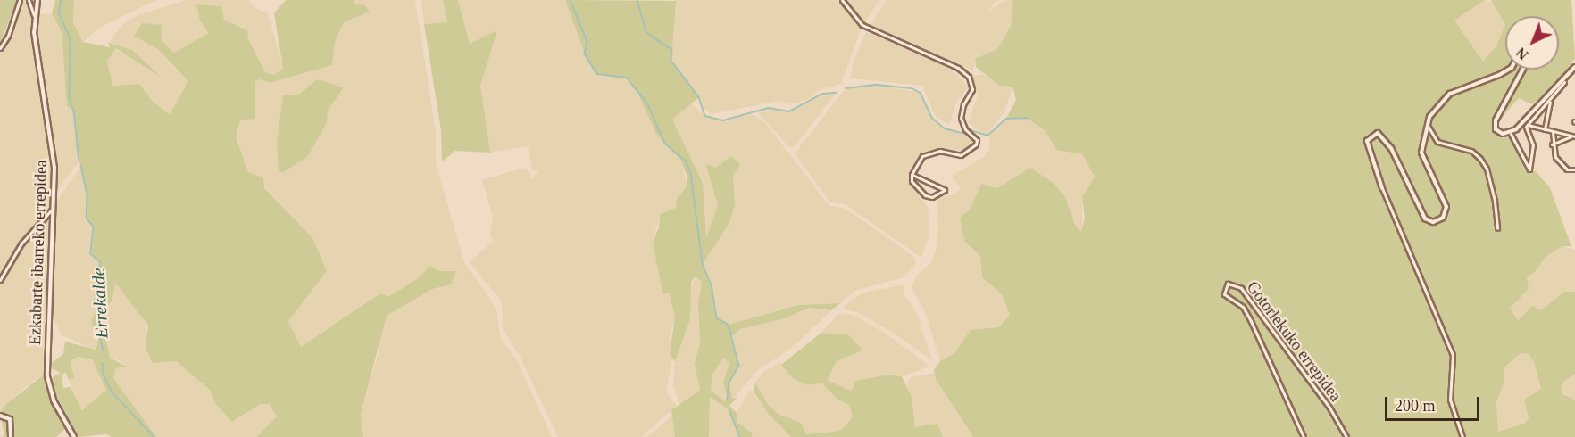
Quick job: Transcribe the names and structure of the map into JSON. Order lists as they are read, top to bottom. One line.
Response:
{"streets":{"street":["Ezkabarte ibarreko errepidea","Gotorlekuko errepidea"]},"water":["Errekalde"],"scale_bar":"200 m","north":"bottom left"}
